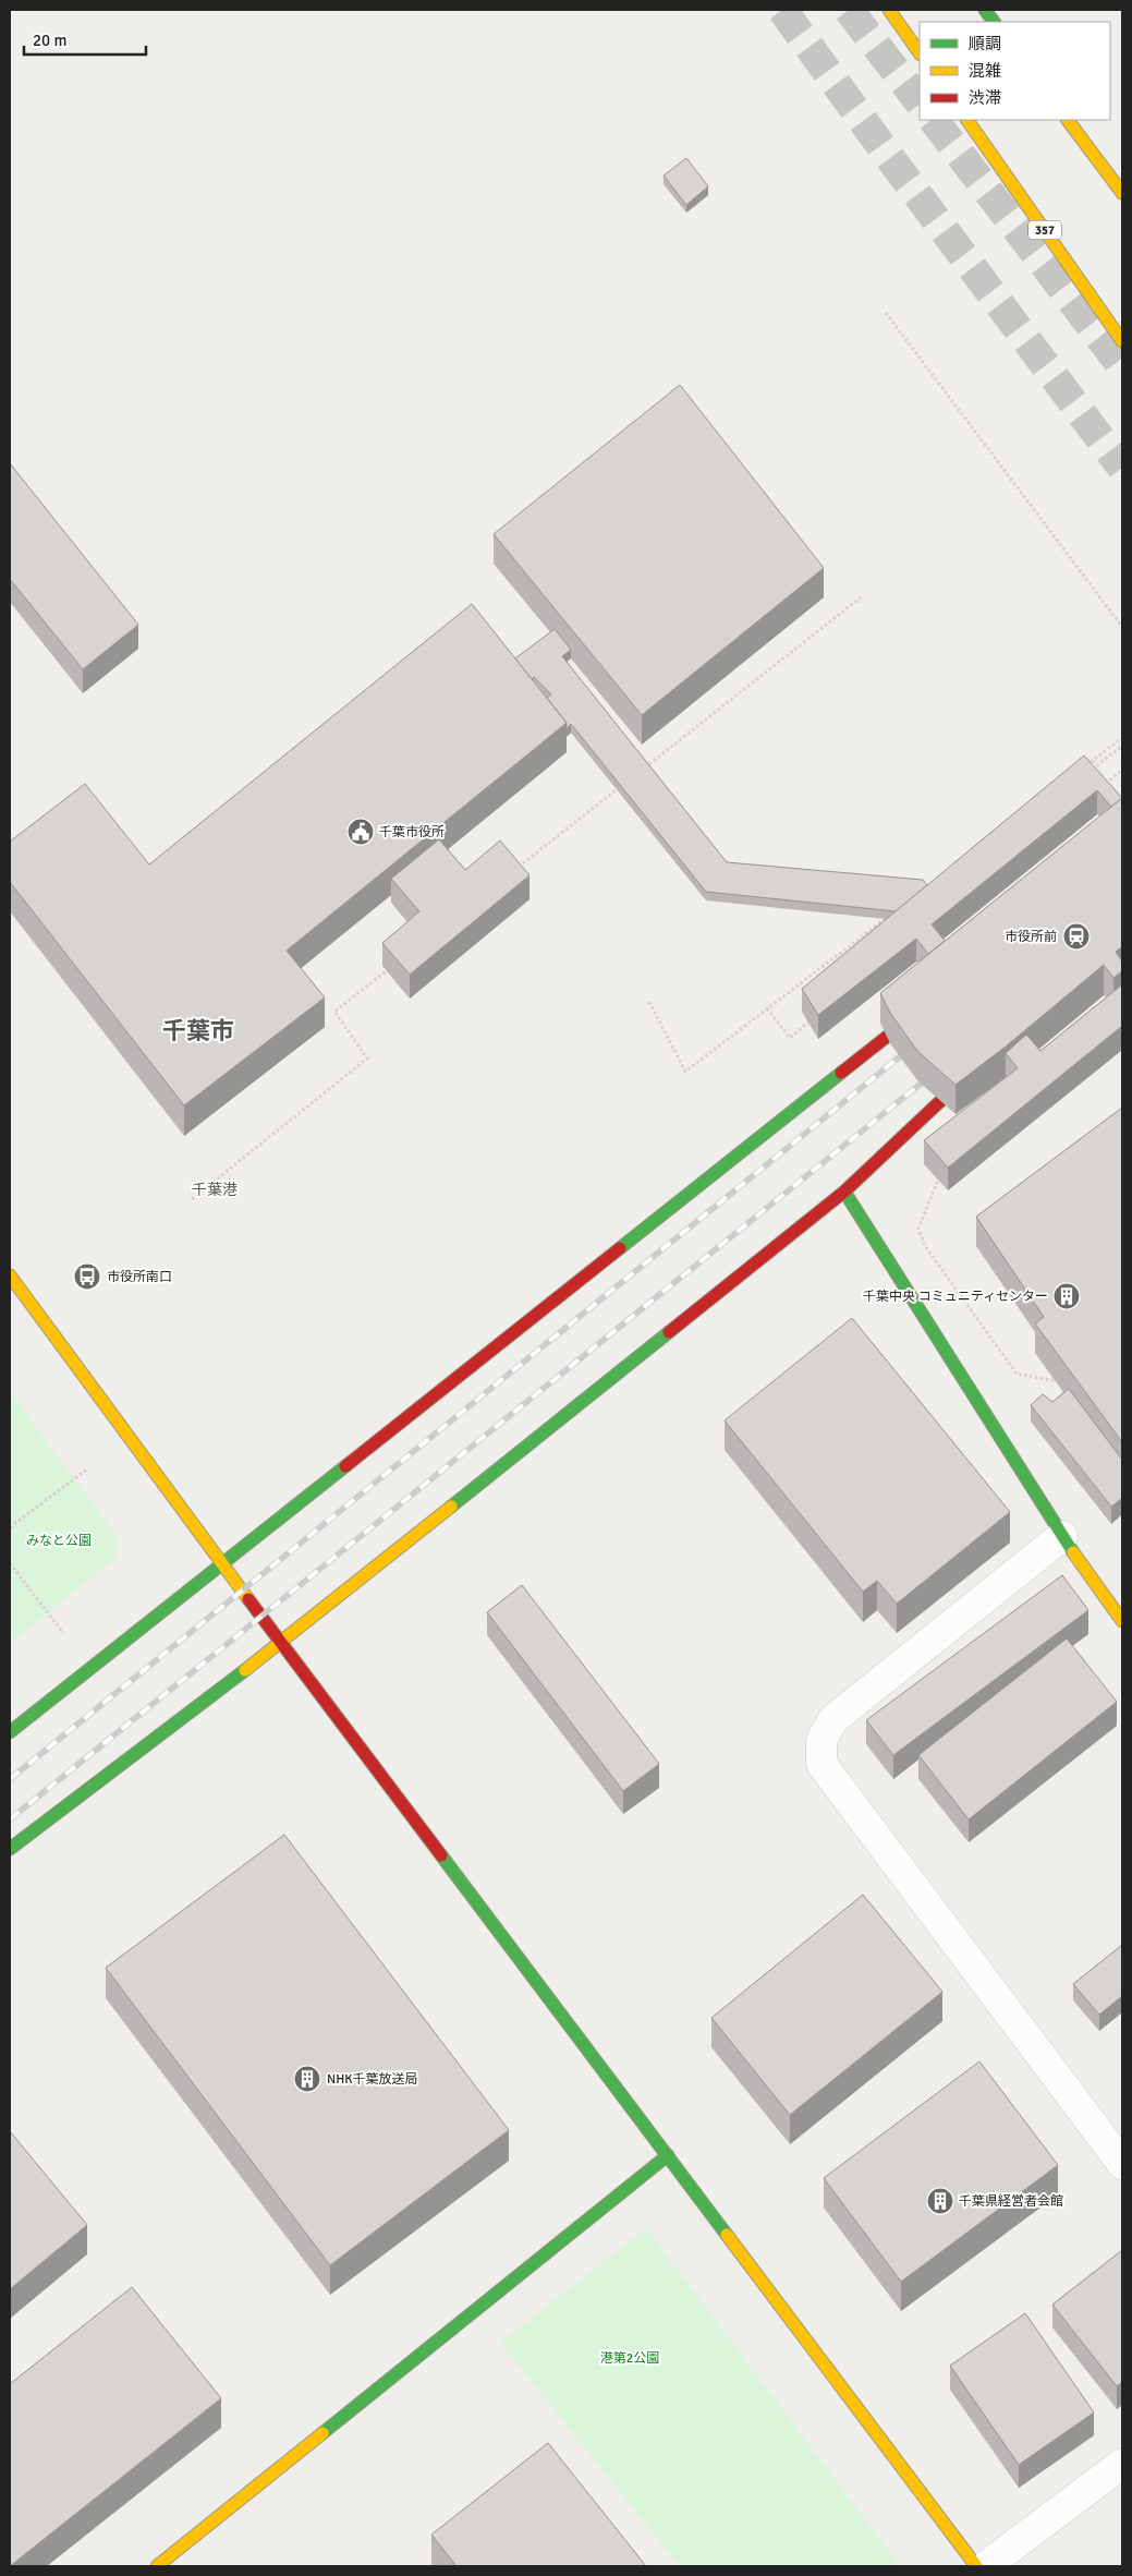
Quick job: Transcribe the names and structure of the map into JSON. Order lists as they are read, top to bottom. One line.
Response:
{"streets":{"main road":["357"]},"districts":["千葉市","千葉港"],"parks":["みなと公園","港第2公園"],"places":{"public building":["千葉市役所"],"station":["市役所前"],"bus stop":["市役所南口"],"building":["千葉中央 コミュニティセンター","NHK千葉放送局","千葉県経営者会館"]},"legend":["順調","混雑","渋滞"],"scale_bar":"20 m"}
